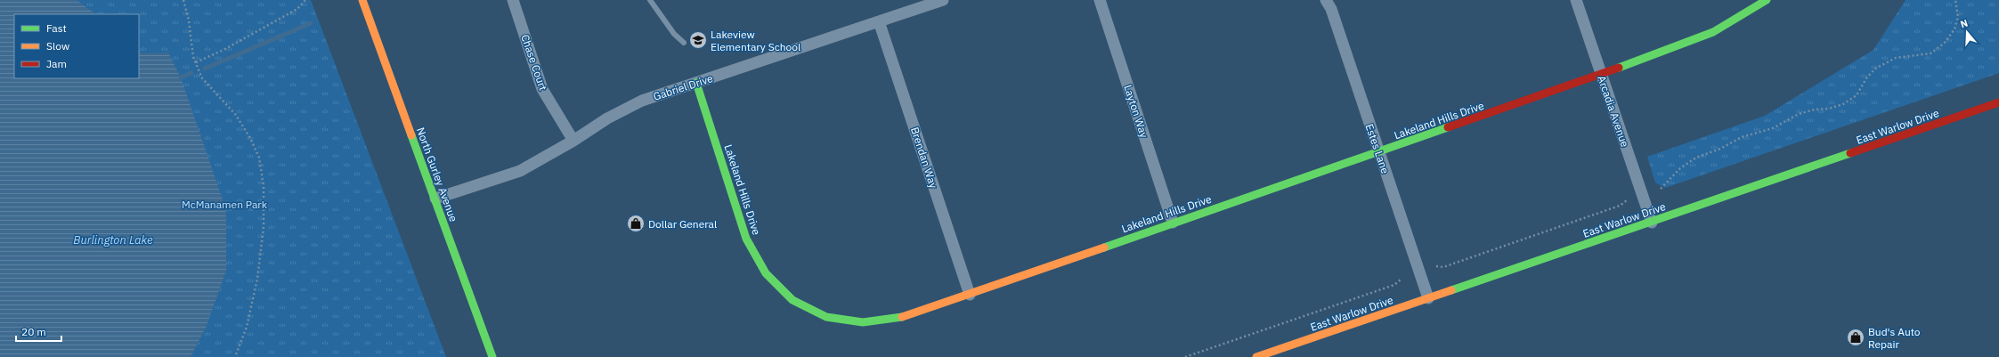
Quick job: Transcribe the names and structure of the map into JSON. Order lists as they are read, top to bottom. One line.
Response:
{"streets":{"street":["Chase Court","Gabriel Drive","Layton Way","Arcadia Avenue","Lakeland Hills Drive","East Warlow Drive","Estes Lane","Brendan Way","North Gurley Avenue"]},"crossings":[["Chase Court","Gabriel Drive"],["Gabriel Drive","Lakeland Hills Drive"],["Gabriel Drive","Brendan Way"],["Gabriel Drive","North Gurley Avenue"],["Layton Way","Lakeland Hills Drive"],["Arcadia Avenue","Lakeland Hills Drive"],["Arcadia Avenue","East Warlow Drive"],["Lakeland Hills Drive","Estes Lane"],["Lakeland Hills Drive","Brendan Way"],["East Warlow Drive","Estes Lane"]],"water":["Burlington Lake"],"parks":["McManamen Park"],"places":{"school or university":["Lakeview Elementary School"],"shop":["Dollar General","Bud's Auto Repair"]},"legend":["Fast","Slow","Jam"],"scale_bar":"20 m","north":"top"}
